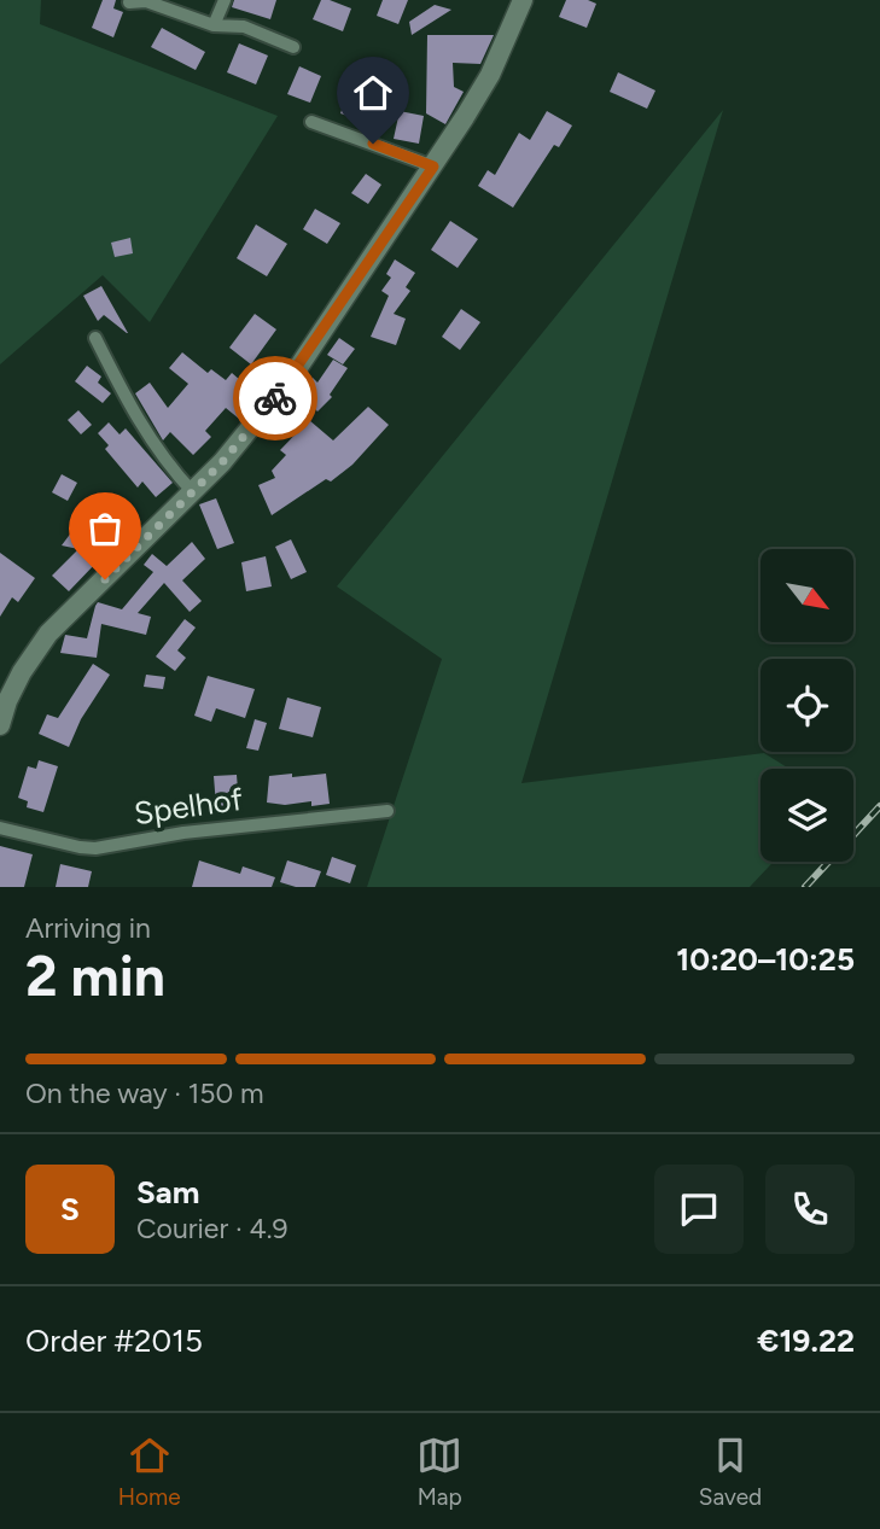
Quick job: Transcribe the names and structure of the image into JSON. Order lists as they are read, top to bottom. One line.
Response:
{"streets":{"street":["Spelhof"]},"north":"bottom right","page":{"heading":["2 min","Arriving in","10:20–10:25"],"panel":["Sam","Courier · 4.9","Order #2015","€19.22"],"bar":"On the way · 150 m","round":"S","tabs":["Home","Map","Saved"]}}
